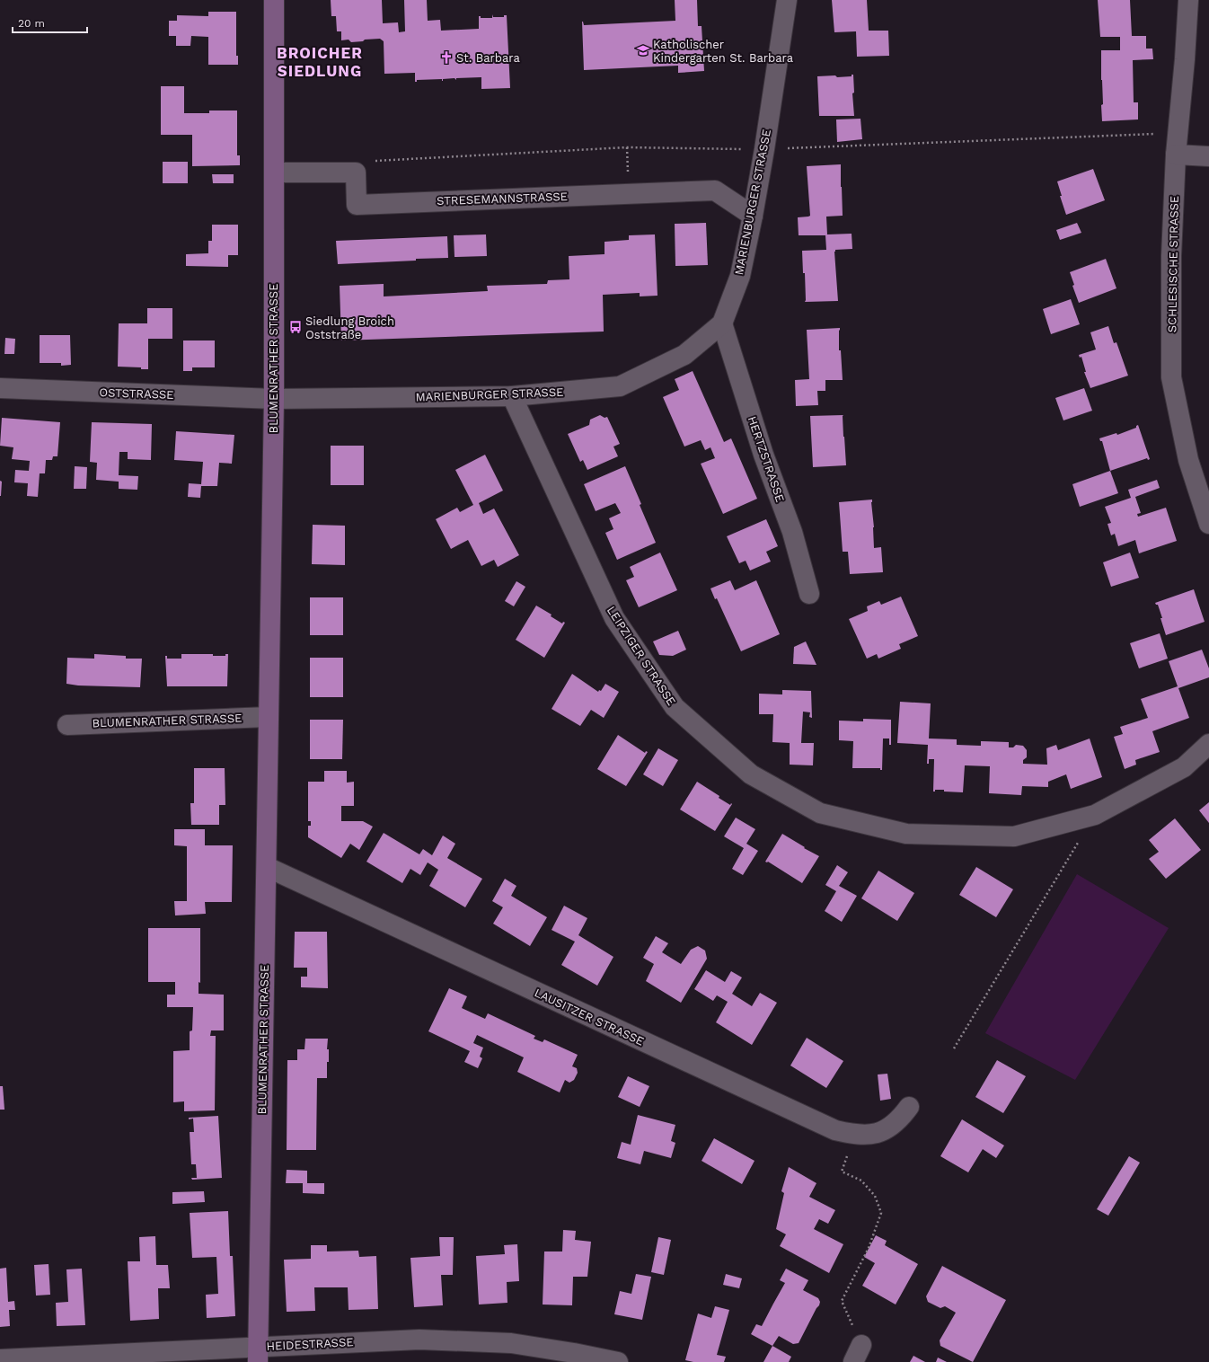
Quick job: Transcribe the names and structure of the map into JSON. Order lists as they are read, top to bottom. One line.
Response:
{"streets":{"street":["STRESEMANNSTRASSE","MARIENBURGER STRASSE","SCHLESISCHE STRASSE","BLUMENRATHER STRASSE","OSTSTRASSE","HERTZSTRASSE","LEIPZIGER STRASSE","LAUSITZER STRASSE","HEIDESTRASSE"]},"crossings":[["STRESEMANNSTRASSE","MARIENBURGER STRASSE"],["MARIENBURGER STRASSE","BLUMENRATHER STRASSE"],["MARIENBURGER STRASSE","OSTSTRASSE"],["MARIENBURGER STRASSE","HERTZSTRASSE"],["MARIENBURGER STRASSE","LEIPZIGER STRASSE"],["BLUMENRATHER STRASSE","OSTSTRASSE"],["BLUMENRATHER STRASSE","LAUSITZER STRASSE"],["BLUMENRATHER STRASSE","HEIDESTRASSE"]],"districts":["BROICHER SIEDLUNG"],"places":{"school or university":["Katholischer Kindergarten St. Barbara"],"church":["St. Barbara"],"bus stop":["Siedlung Broich Oststraße"]},"scale_bar":"20 m"}
